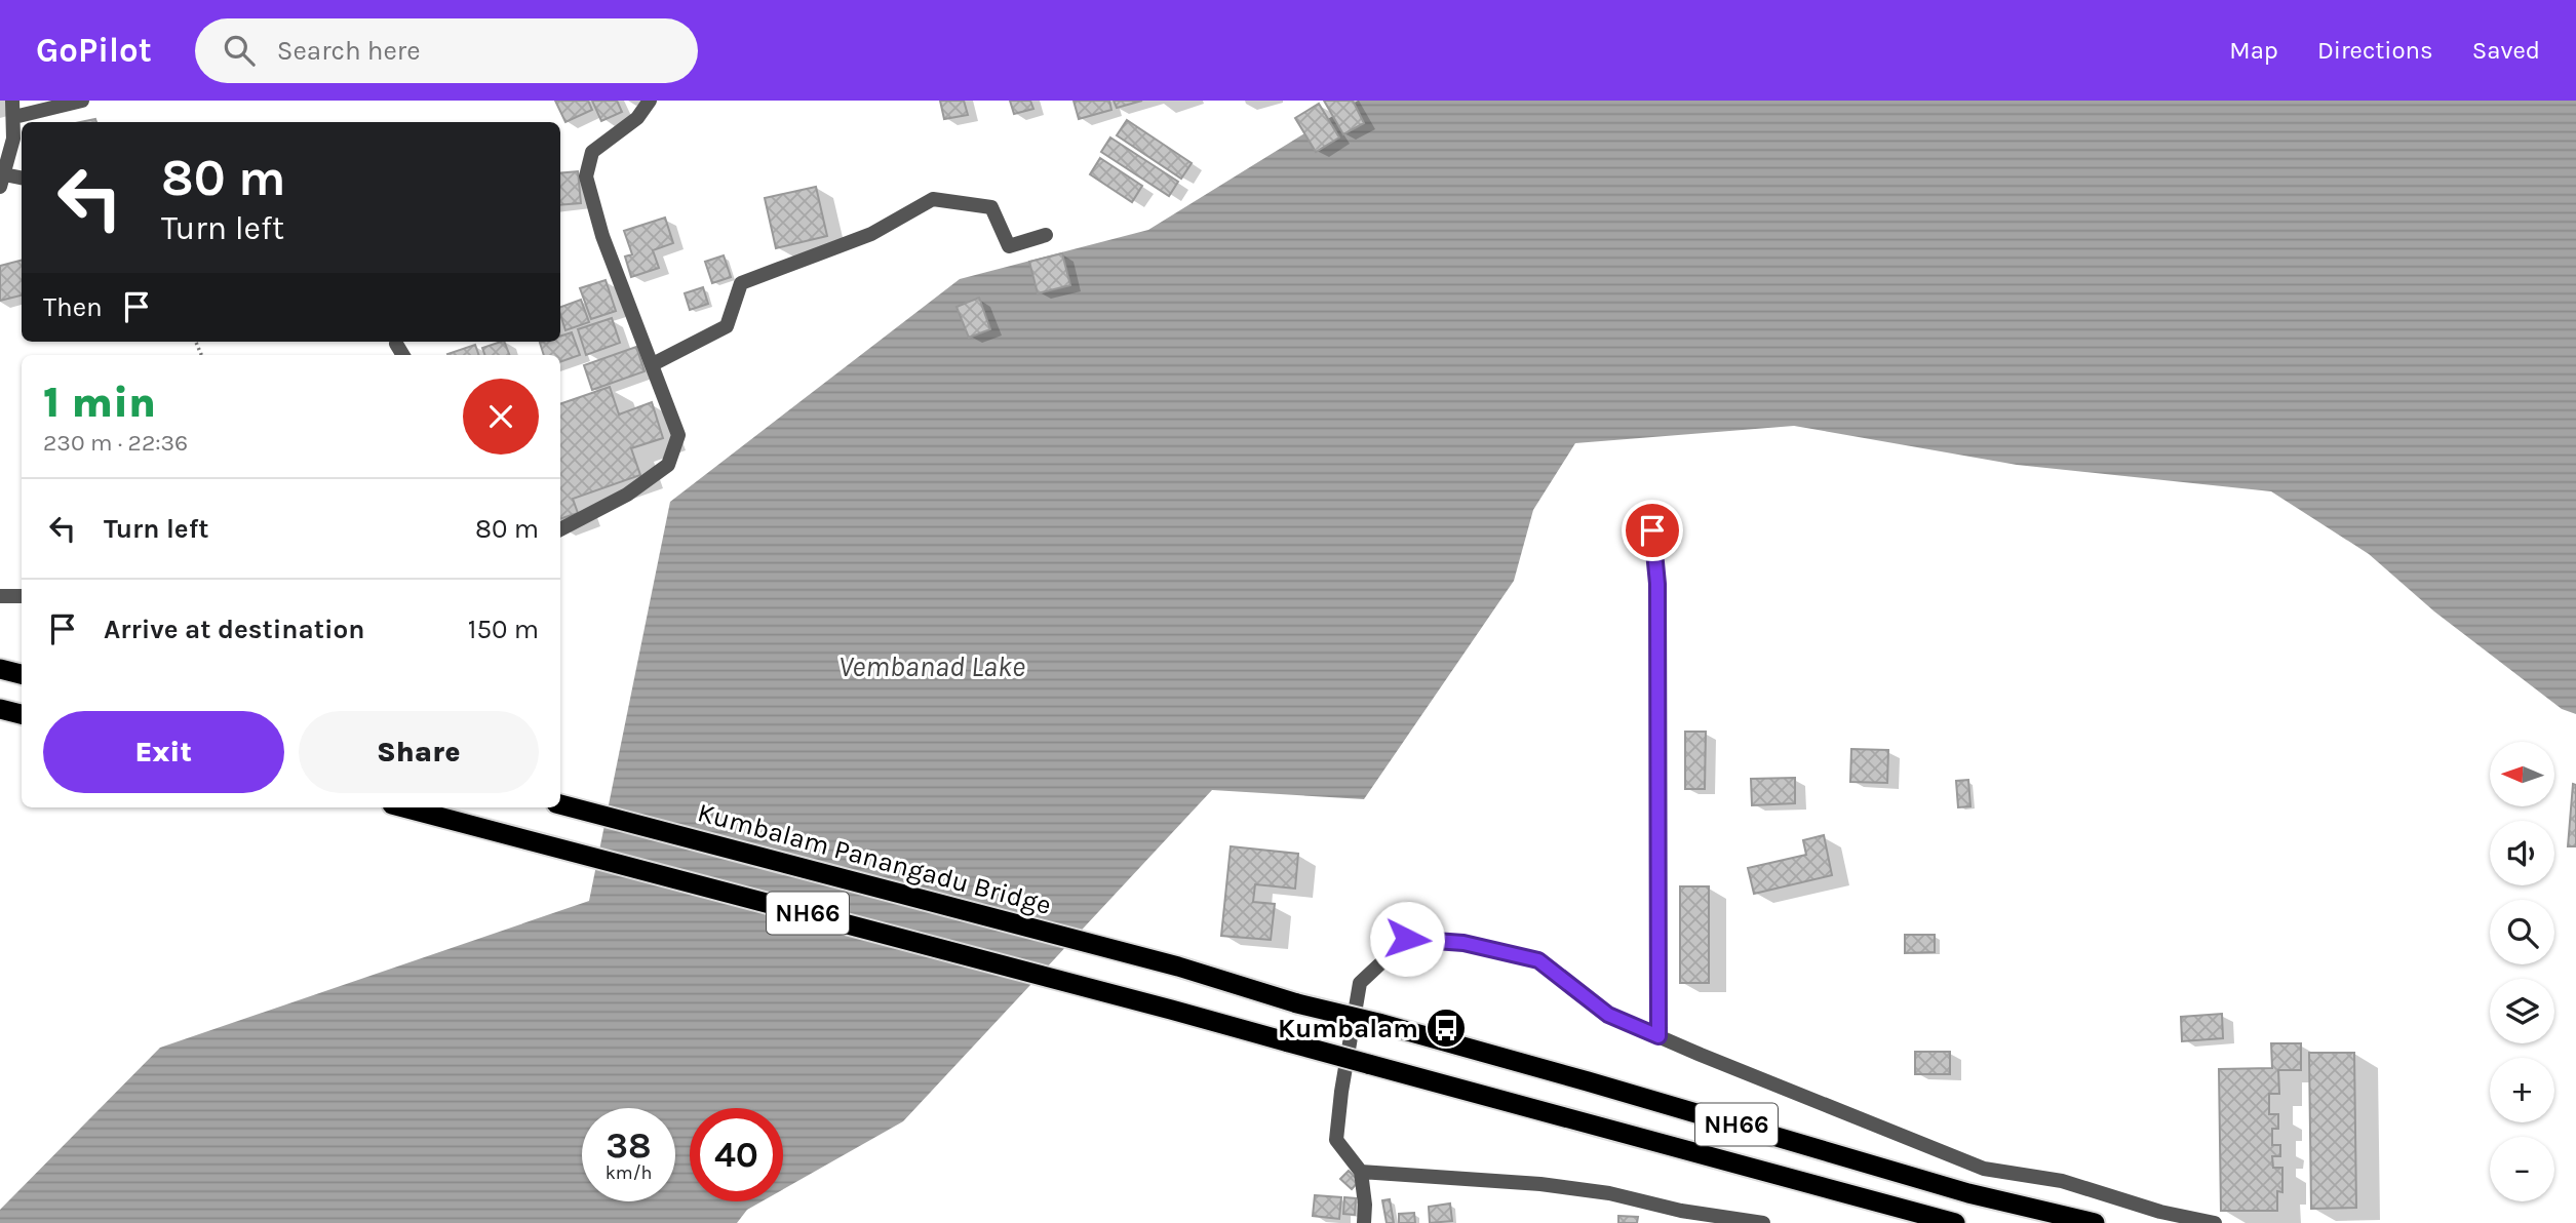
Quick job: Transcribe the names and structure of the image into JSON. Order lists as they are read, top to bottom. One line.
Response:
{"streets":{"highway":["Kumbalam Panangadu Bridge","NH66"]},"water":["Vembanad Lake"],"places":{"bus stop":["Kumbalam"]},"north":"left","page":{"header":"GoPilot","search":"Search here","nav":["Map","Directions","Saved"],"turn":["80 m","Turn left"],"then":"Then","heading":["1 min","230 m · 22:36"],"list":[{"name":"Turn left","value":"80 m"},{"name":"Arrive at destination","value":"150 m"}],"buttons":["Exit","Share"],"map_buttons":["+","−"],"speed":"38 km/h","limit":"40"}}
